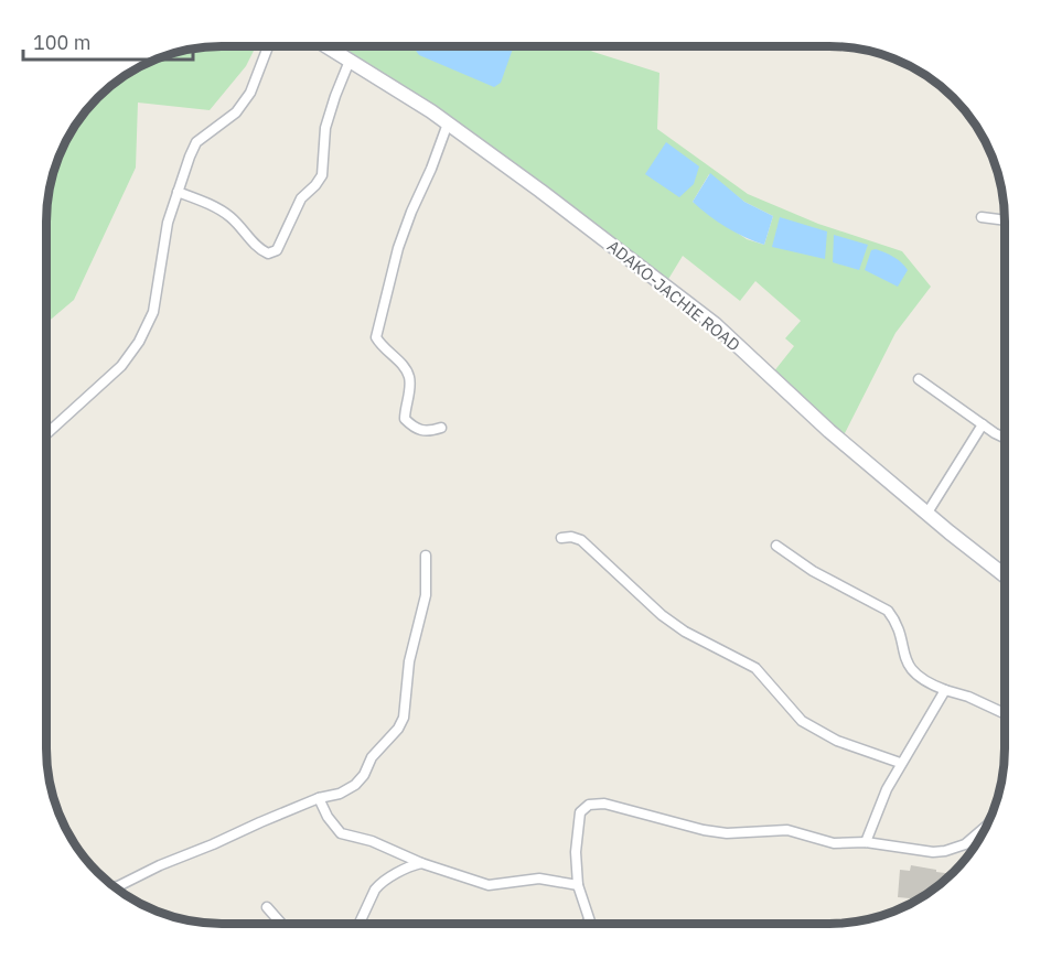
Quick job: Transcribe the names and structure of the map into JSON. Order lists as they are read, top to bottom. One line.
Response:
{"streets":{"street":["ADAKO-JACHIE ROAD"]},"scale_bar":"100 m"}
